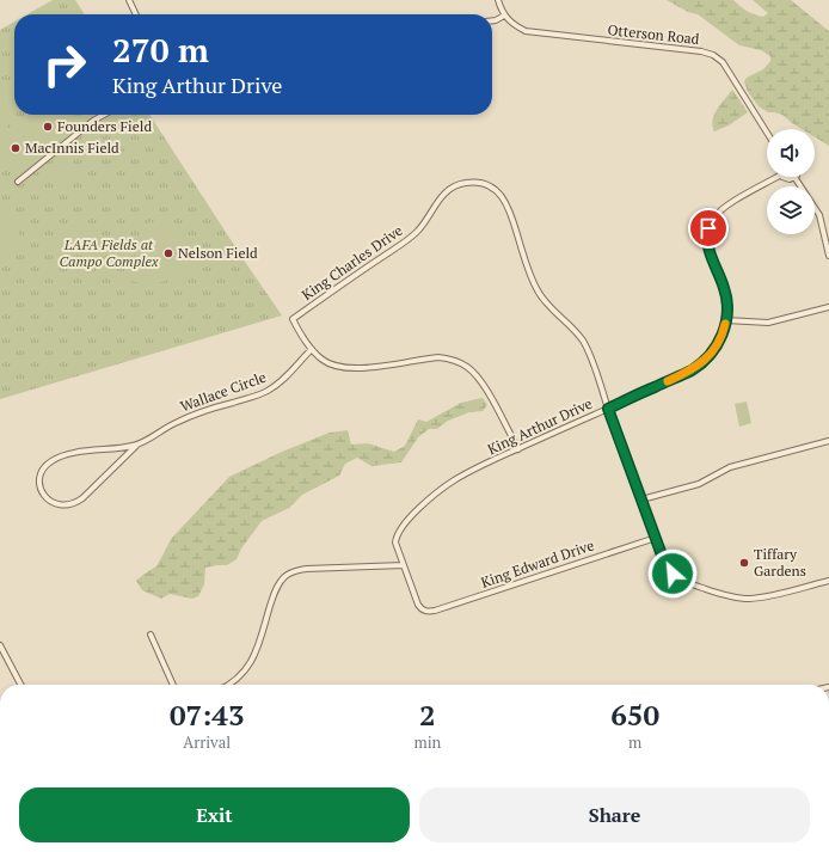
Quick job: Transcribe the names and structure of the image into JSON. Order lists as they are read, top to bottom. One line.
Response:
{"streets":{"street":["Otterson Road","King Charles Drive","Wallace Circle","King Arthur Drive","King Edward Drive"]},"crossings":[["King Charles Drive","Wallace Circle"],["King Charles Drive","King Arthur Drive"],["King Charles Drive","King Edward Drive"],["King Arthur Drive","King Edward Drive"]],"parks":["LAFA Fields at Campo Complex"],"places":["Founders Field","MacInnis Field","Nelson Field","Tiffary Gardens"],"page":{"turn":["270 m","King Arthur Drive"],"eta":["07:43","Arrival","2","min","650","m"],"buttons":["Exit","Share"]}}
